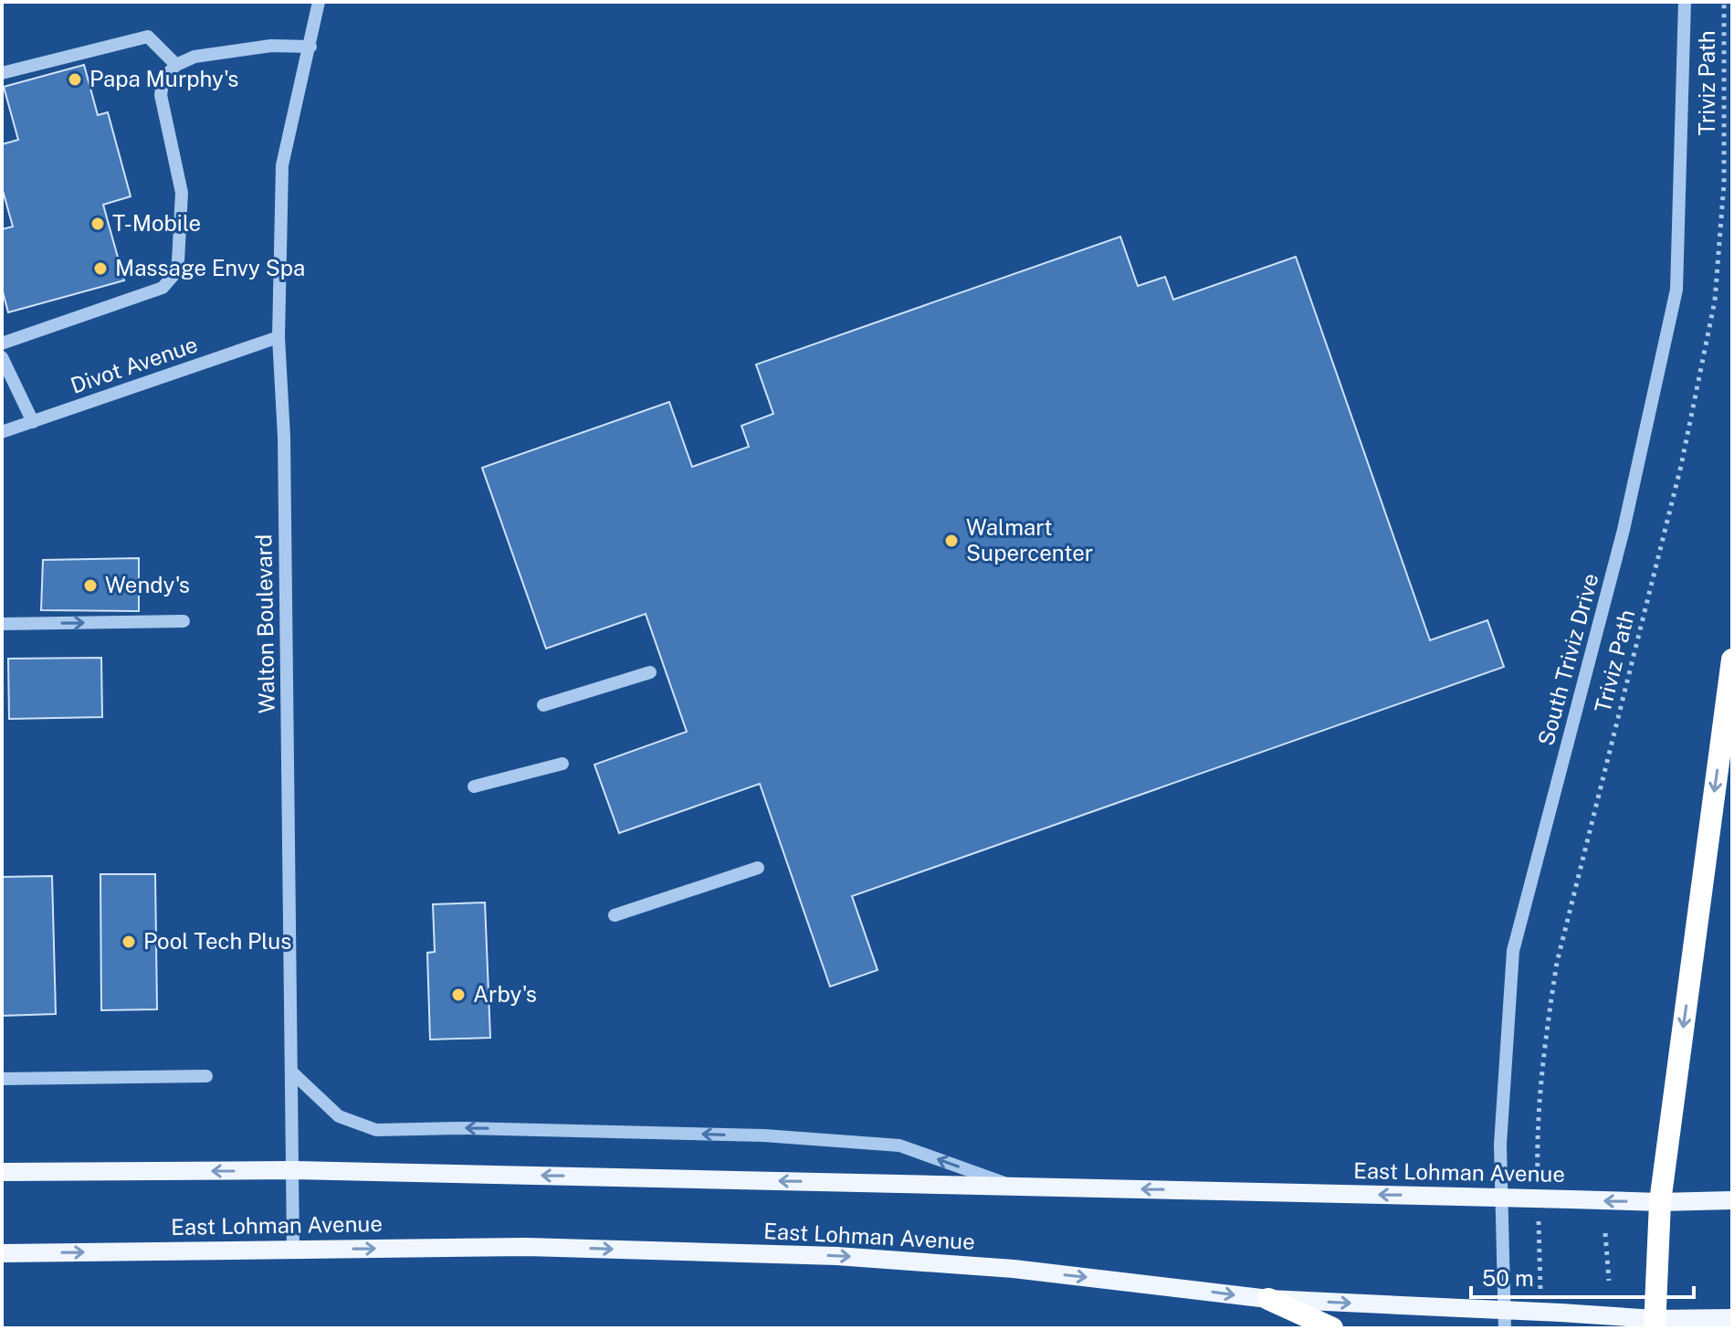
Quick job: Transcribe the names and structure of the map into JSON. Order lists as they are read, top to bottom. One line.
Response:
{"streets":{"main road":["East Lohman Avenue"],"street":["Divot Avenue","Walton Boulevard","South Triviz Drive"],"path":["Triviz Path"]},"crossings":[["Divot Avenue","Walton Boulevard"],["Walton Boulevard","East Lohman Avenue"]],"places":["Papa Murphy's","T-Mobile","Massage Envy Spa","Walmart Supercenter","Wendy's","Pool Tech Plus","Arby's"],"scale_bar":"50 m"}
